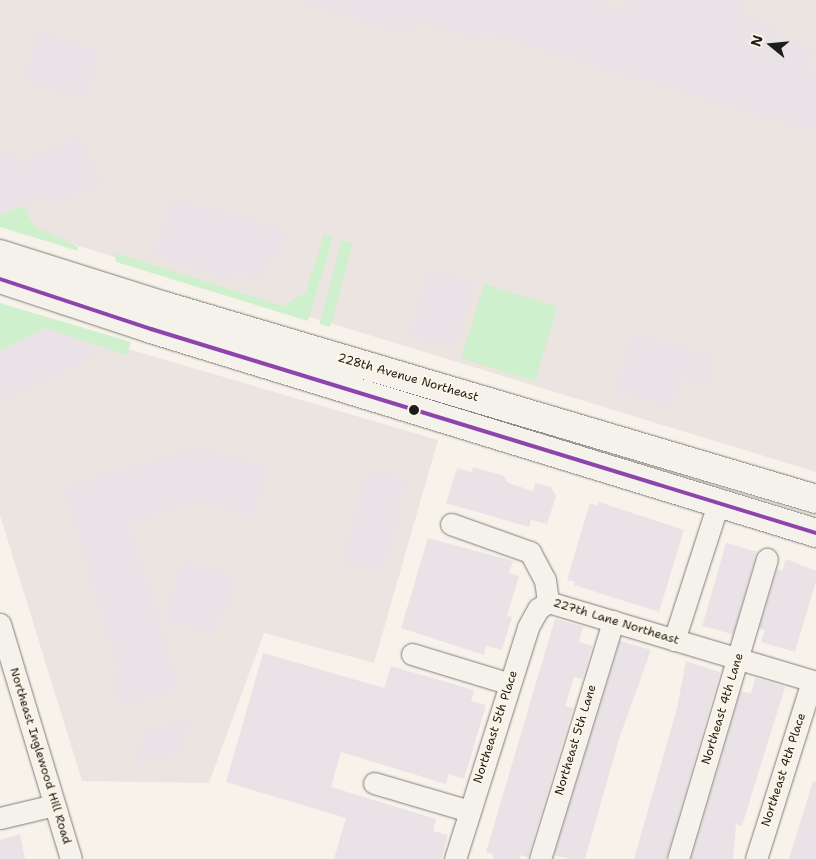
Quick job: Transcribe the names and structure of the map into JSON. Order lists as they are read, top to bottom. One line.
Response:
{"streets":{"main road":["228th Avenue Northeast"],"street":["227th Lane Northeast","Northeast 4th Lane","Northeast 5th Place","Northeast 5th Lane","Northeast Inglewood Hill Road","Northeast 4th Place"]},"crossings":[["227th Lane Northeast","Northeast 4th Lane"],["227th Lane Northeast","Northeast 5th Place"],["227th Lane Northeast","Northeast 5th Lane"],["227th Lane Northeast","Northeast 4th Place"]],"north":"left"}
